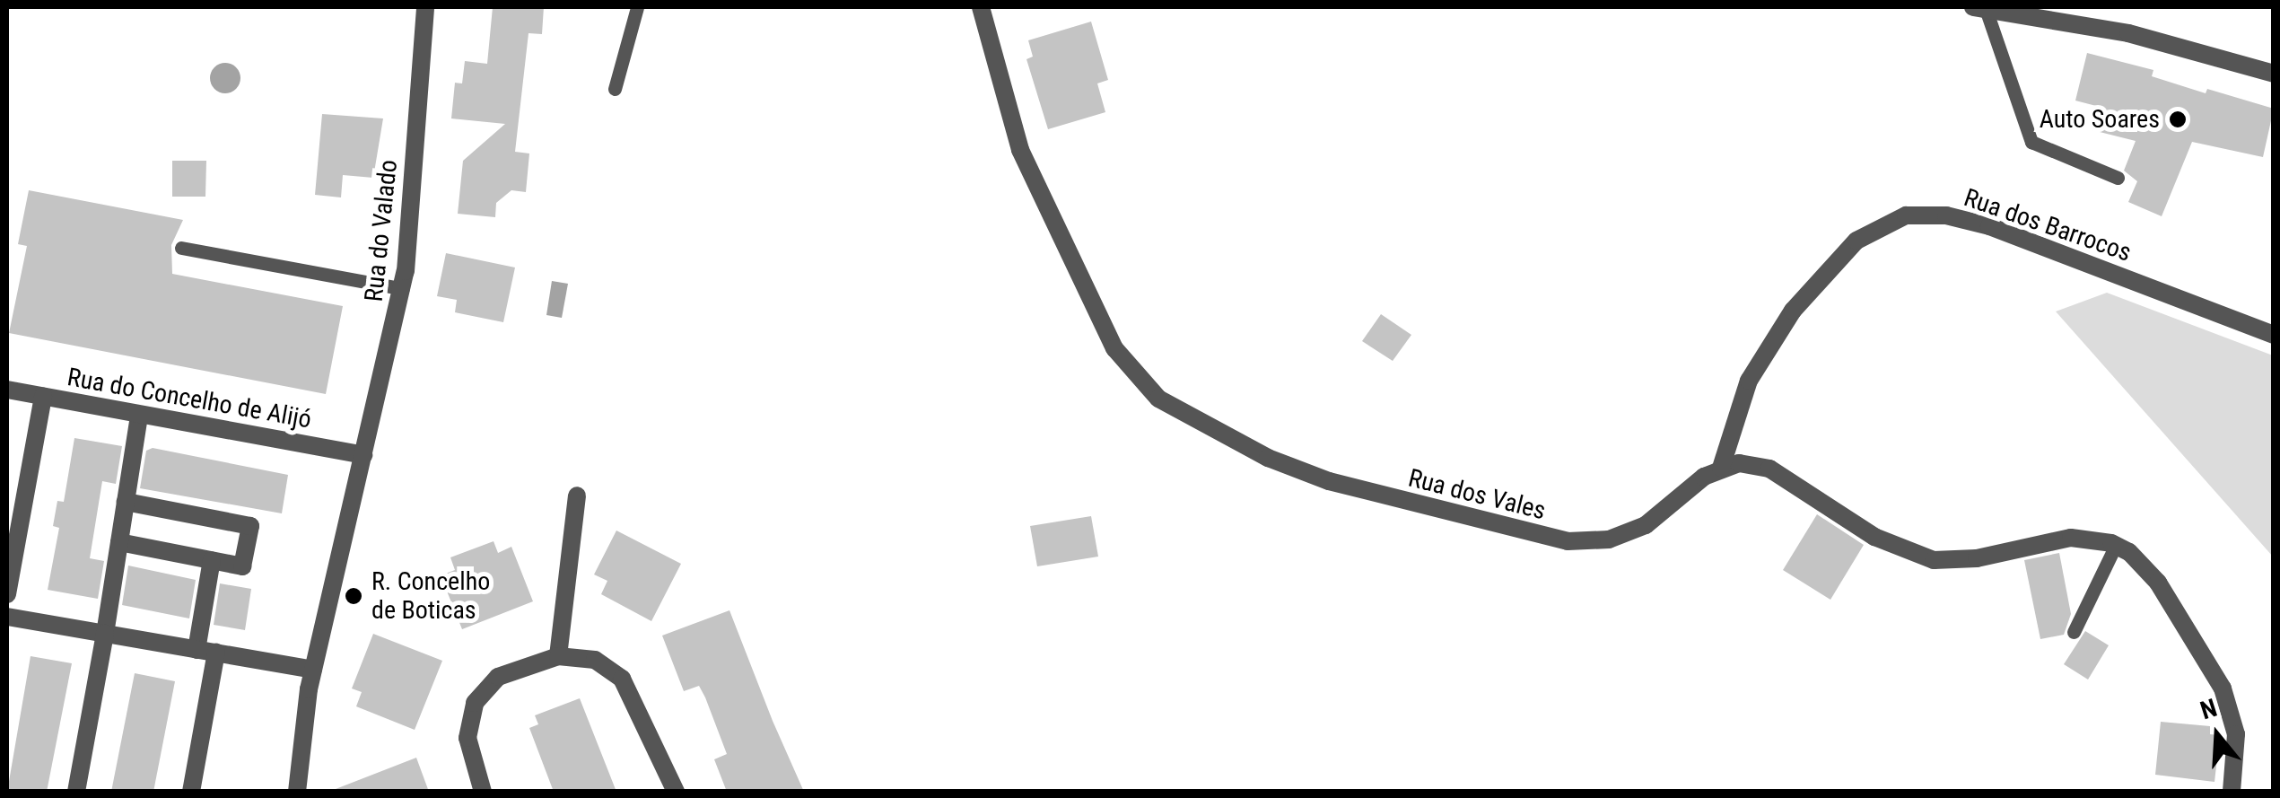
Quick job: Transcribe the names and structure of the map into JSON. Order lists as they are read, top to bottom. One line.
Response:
{"streets":{"street":["Rua dos Barrocos","Rua do Valado","Rua do Concelho de Alijó","Rua dos Vales"]},"crossings":[["Rua dos Barrocos","Rua dos Vales"],["Rua do Valado","Rua do Concelho de Alijó"]],"places":["Auto Soares","R. Concelho de Boticas"],"north":"top"}
